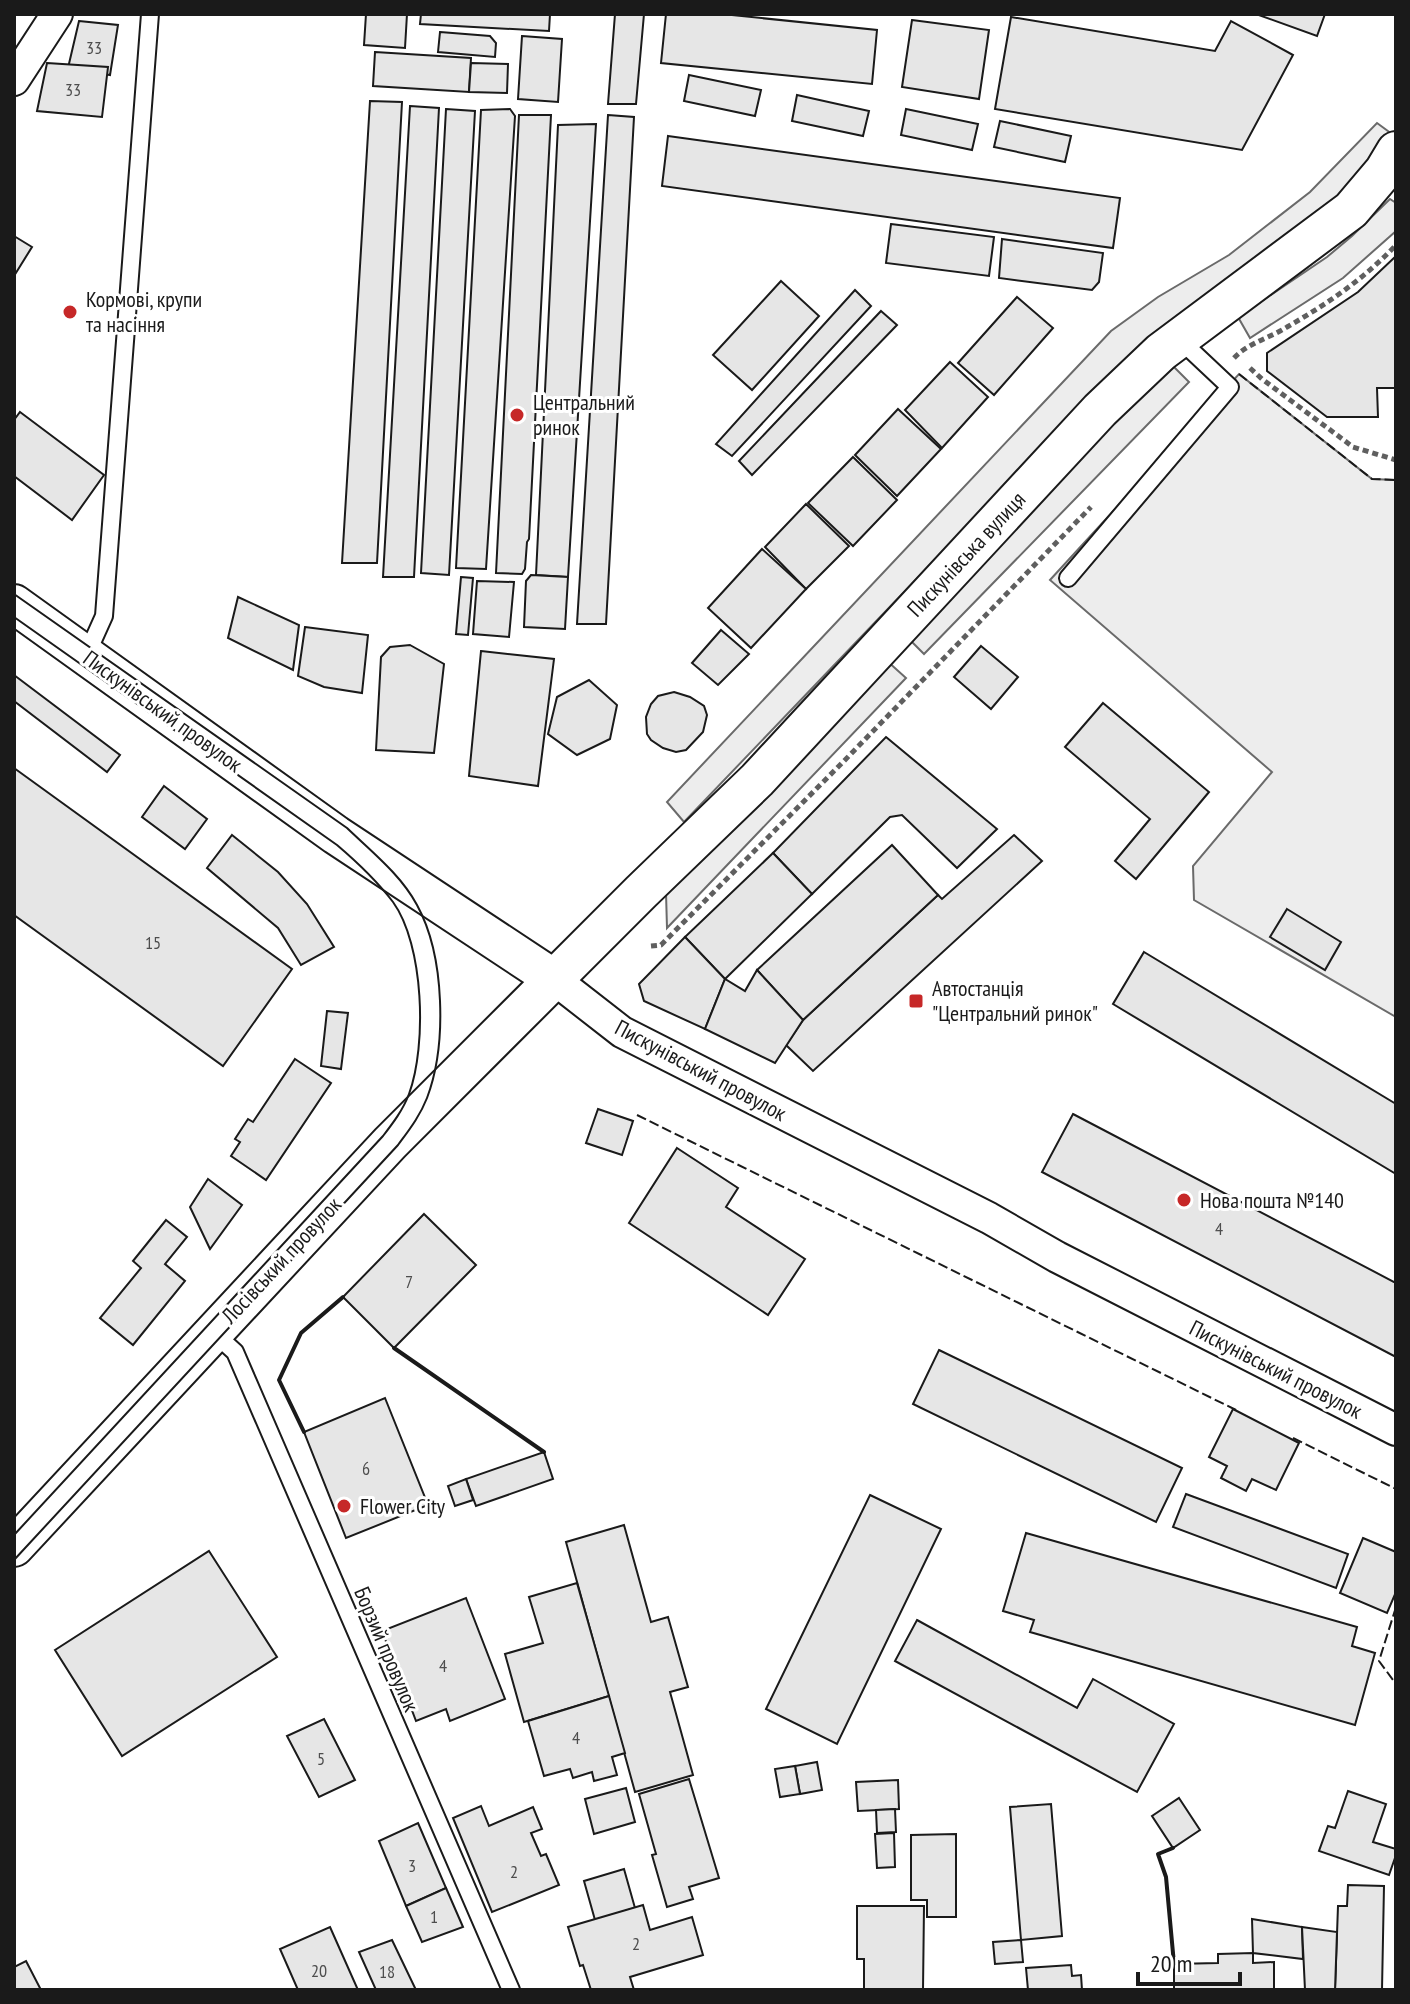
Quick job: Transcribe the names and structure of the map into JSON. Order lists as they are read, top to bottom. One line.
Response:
{"streets":{"street":["Пискунівська вулиця","Пискунівський провулок","Лосівський провулок"],"lane":["Борзий провулок"]},"crossings":[["Пискунівська вулиця","Пискунівський провулок"],["Пискунівська вулиця","Лосівський провулок"],["Пискунівський провулок","Лосівський провулок"],["Лосівський провулок","Борзий провулок"]],"places":{"other":["Кормові, крупи та насіння","Центральний ринок","Нова пошта №140","Flower City"],"transit":["Автостанція \"Центральний ринок\""]},"house_numbers":["33","33","15","4","7","6","4","4","5","3","2","1","2","20","18"],"scale_bar":"20 m"}
